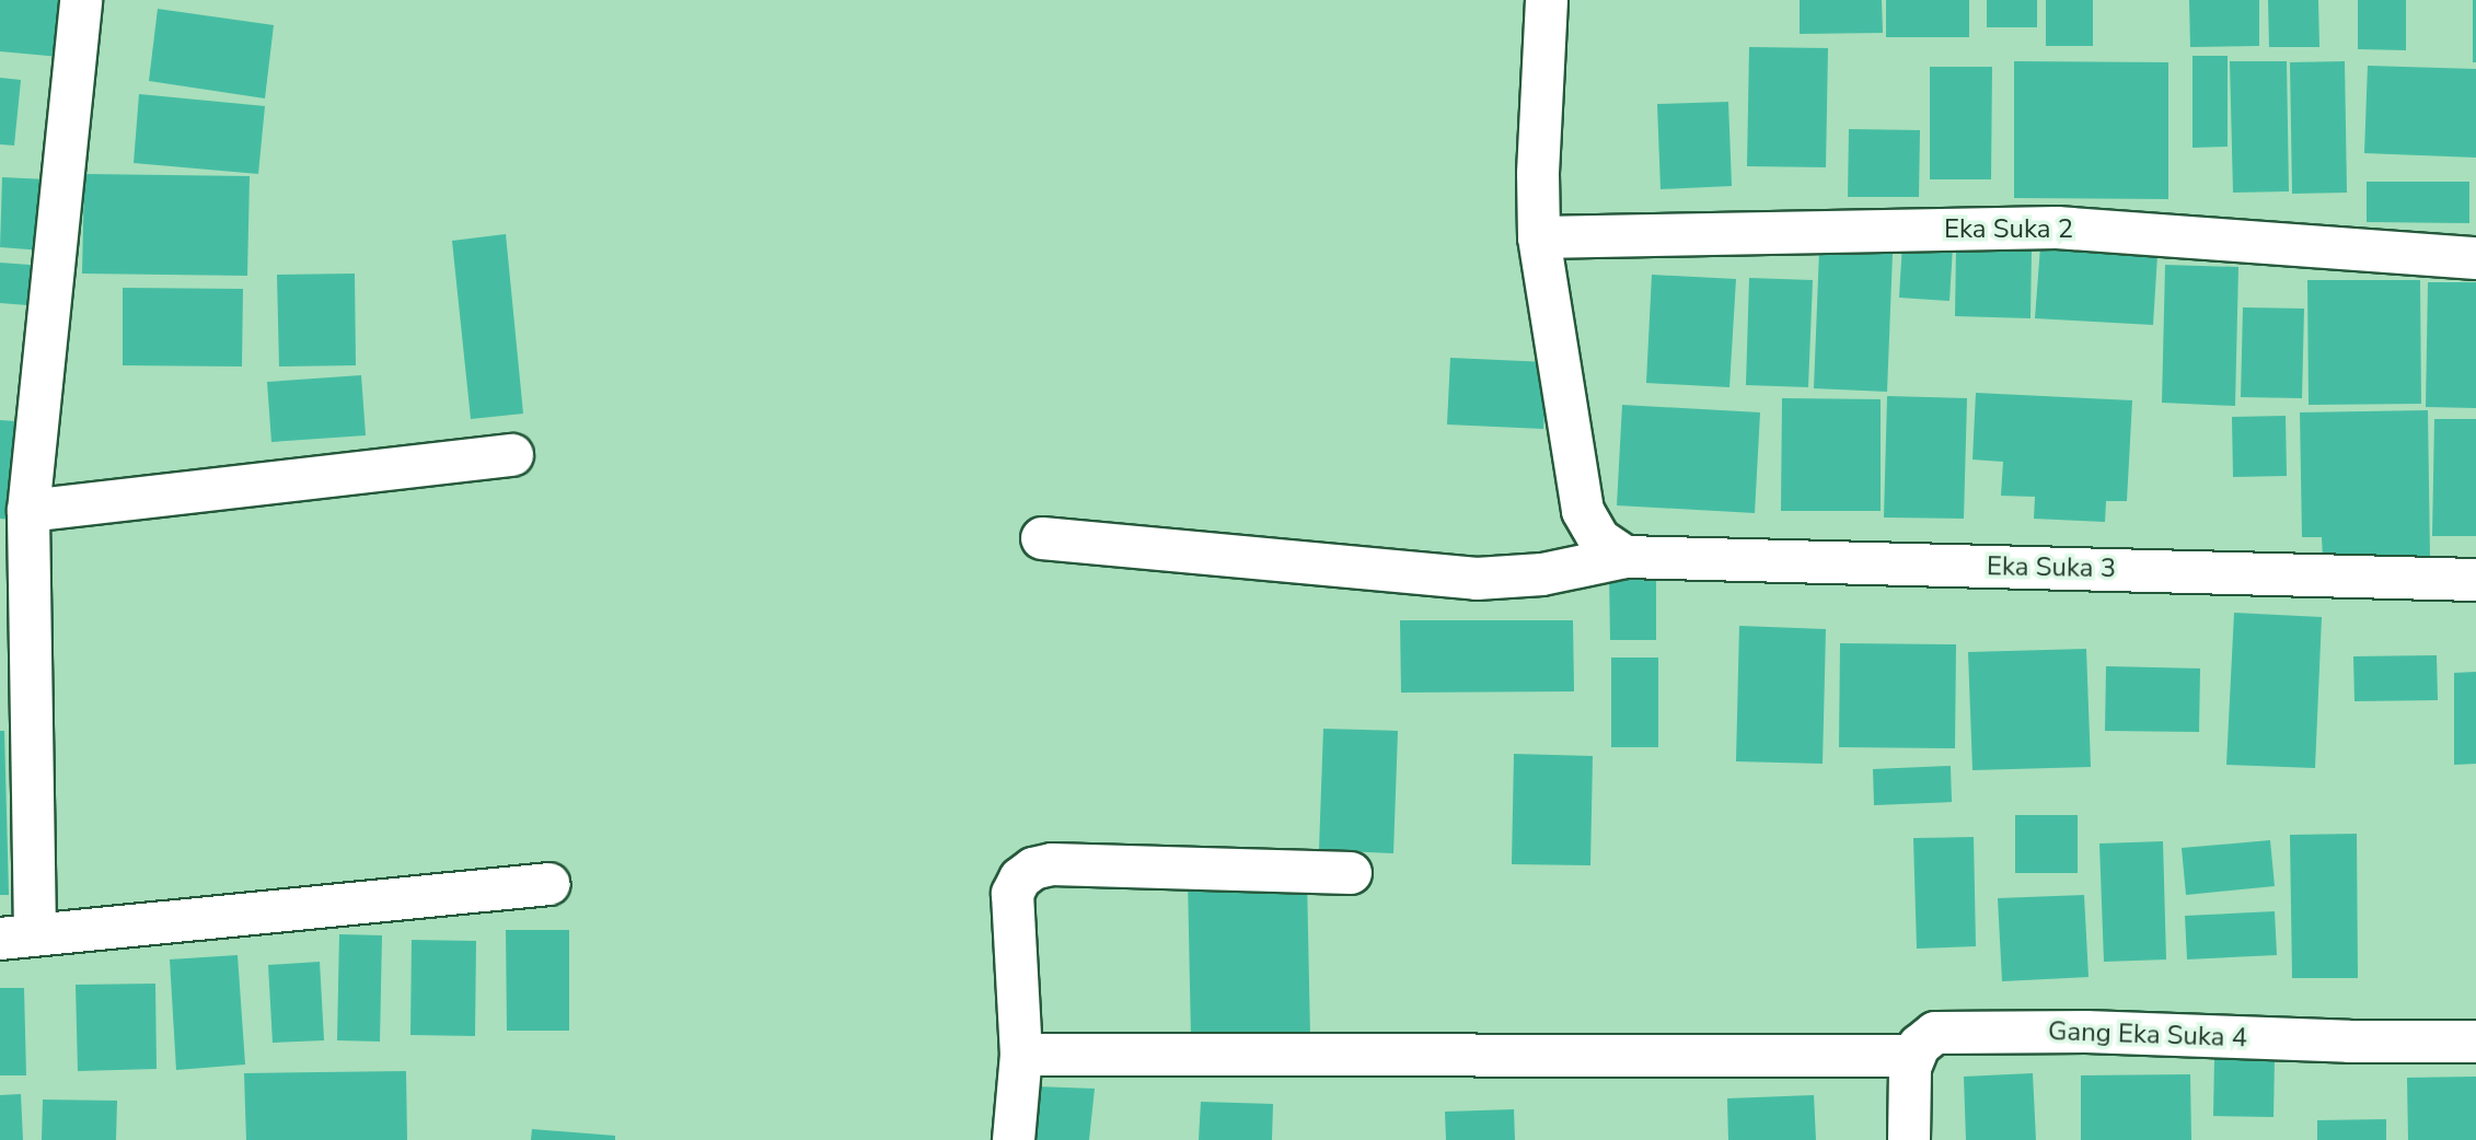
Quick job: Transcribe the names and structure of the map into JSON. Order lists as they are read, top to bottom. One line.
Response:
{"streets":{"street":["Eka Suka 2","Eka Suka 3","Gang Eka Suka 4"]}}
